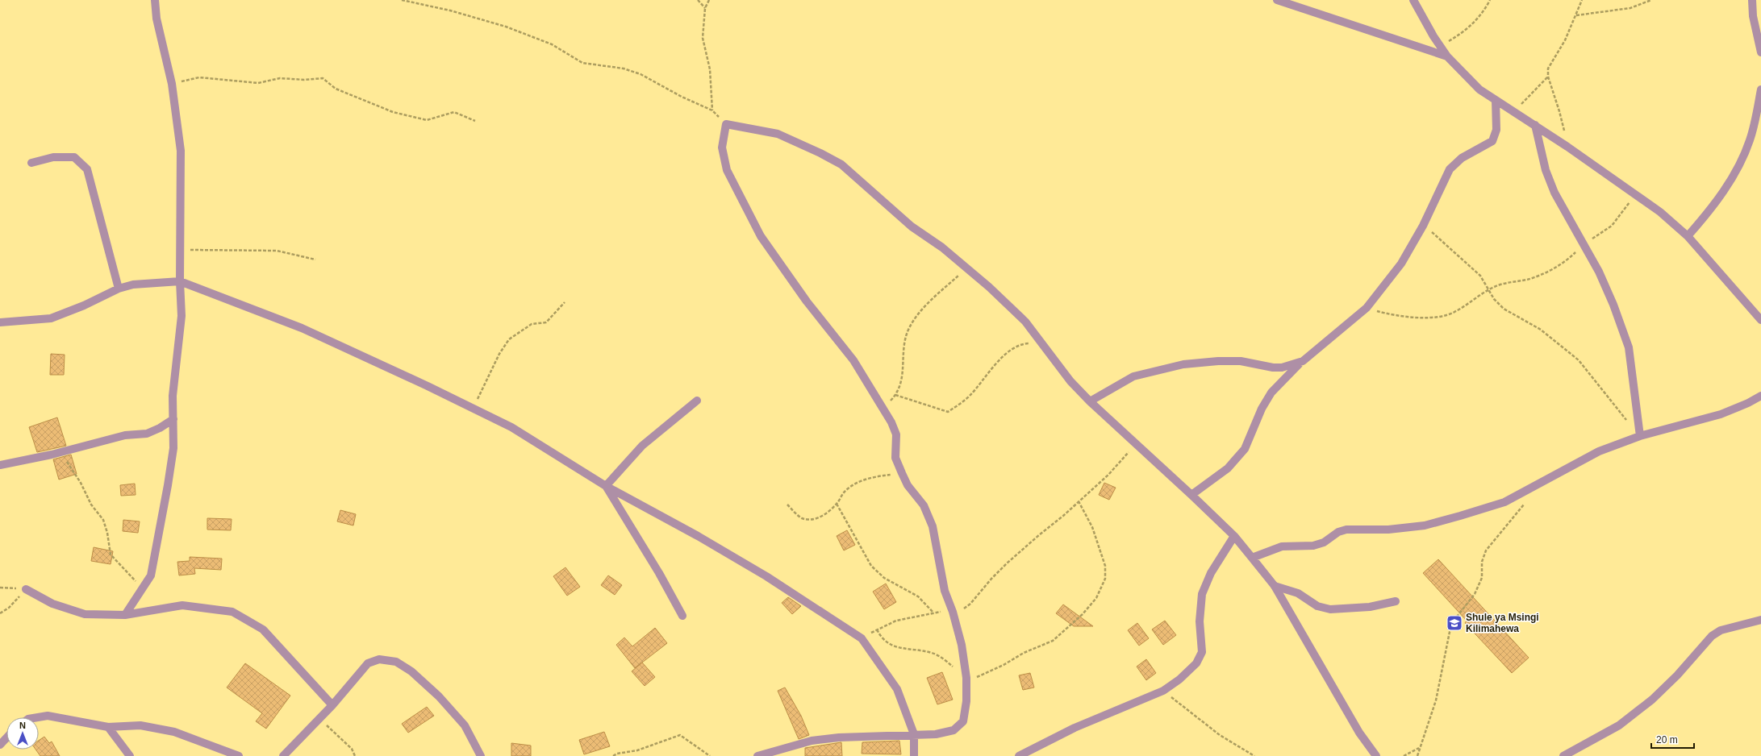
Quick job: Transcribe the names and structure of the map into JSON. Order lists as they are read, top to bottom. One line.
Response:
{"places":{"school or university":["Shule ya Msingi Kilimahewa"]},"scale_bar":"20 m","north":"top"}
